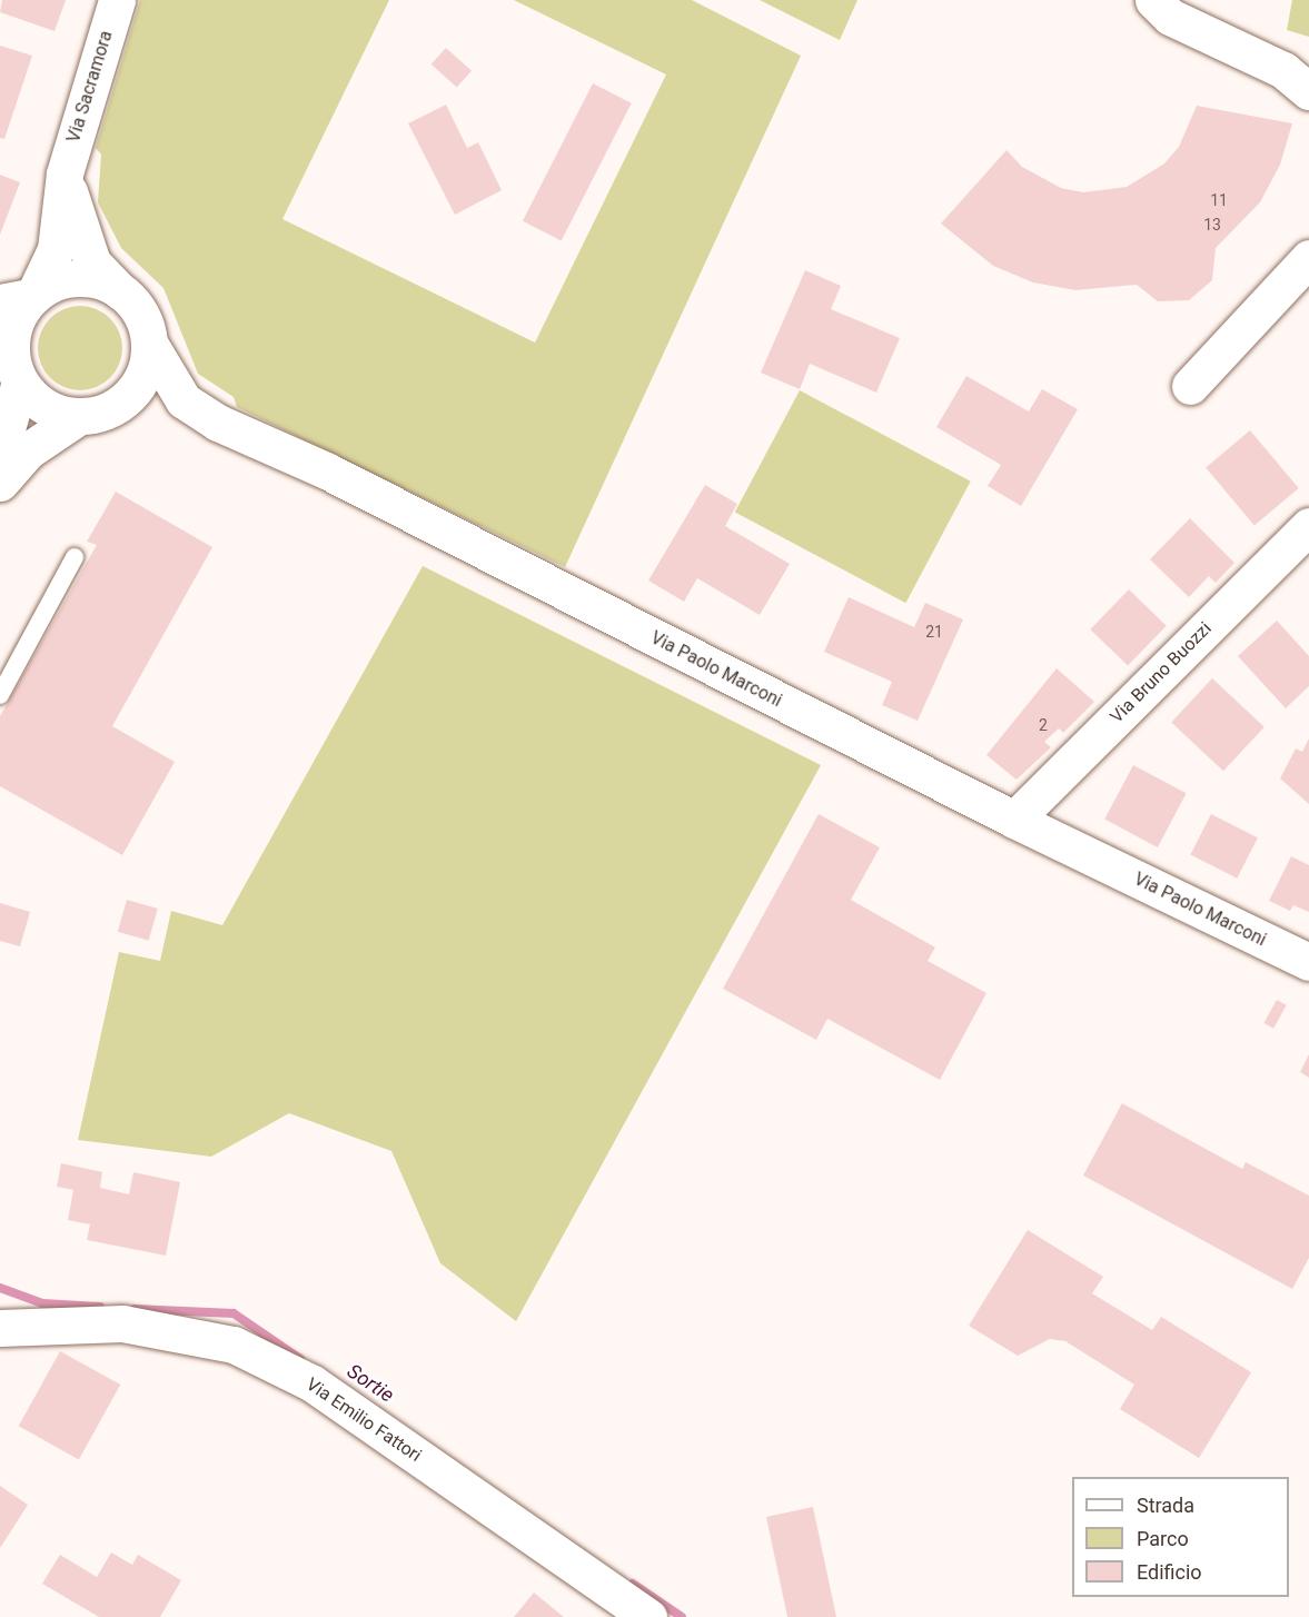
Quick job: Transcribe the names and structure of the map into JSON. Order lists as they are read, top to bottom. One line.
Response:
{"streets":{"street":["Via Sacramora","Via Paolo Marconi","Via Bruno Buozzi","Via Emilio Fattori"]},"crossings":[["Via Sacramora","Via Paolo Marconi"],["Via Paolo Marconi","Via Bruno Buozzi"]],"water":["Sortie"],"house_numbers":["11","13","21","2"],"legend":["Strada","Parco","Edificio"]}
